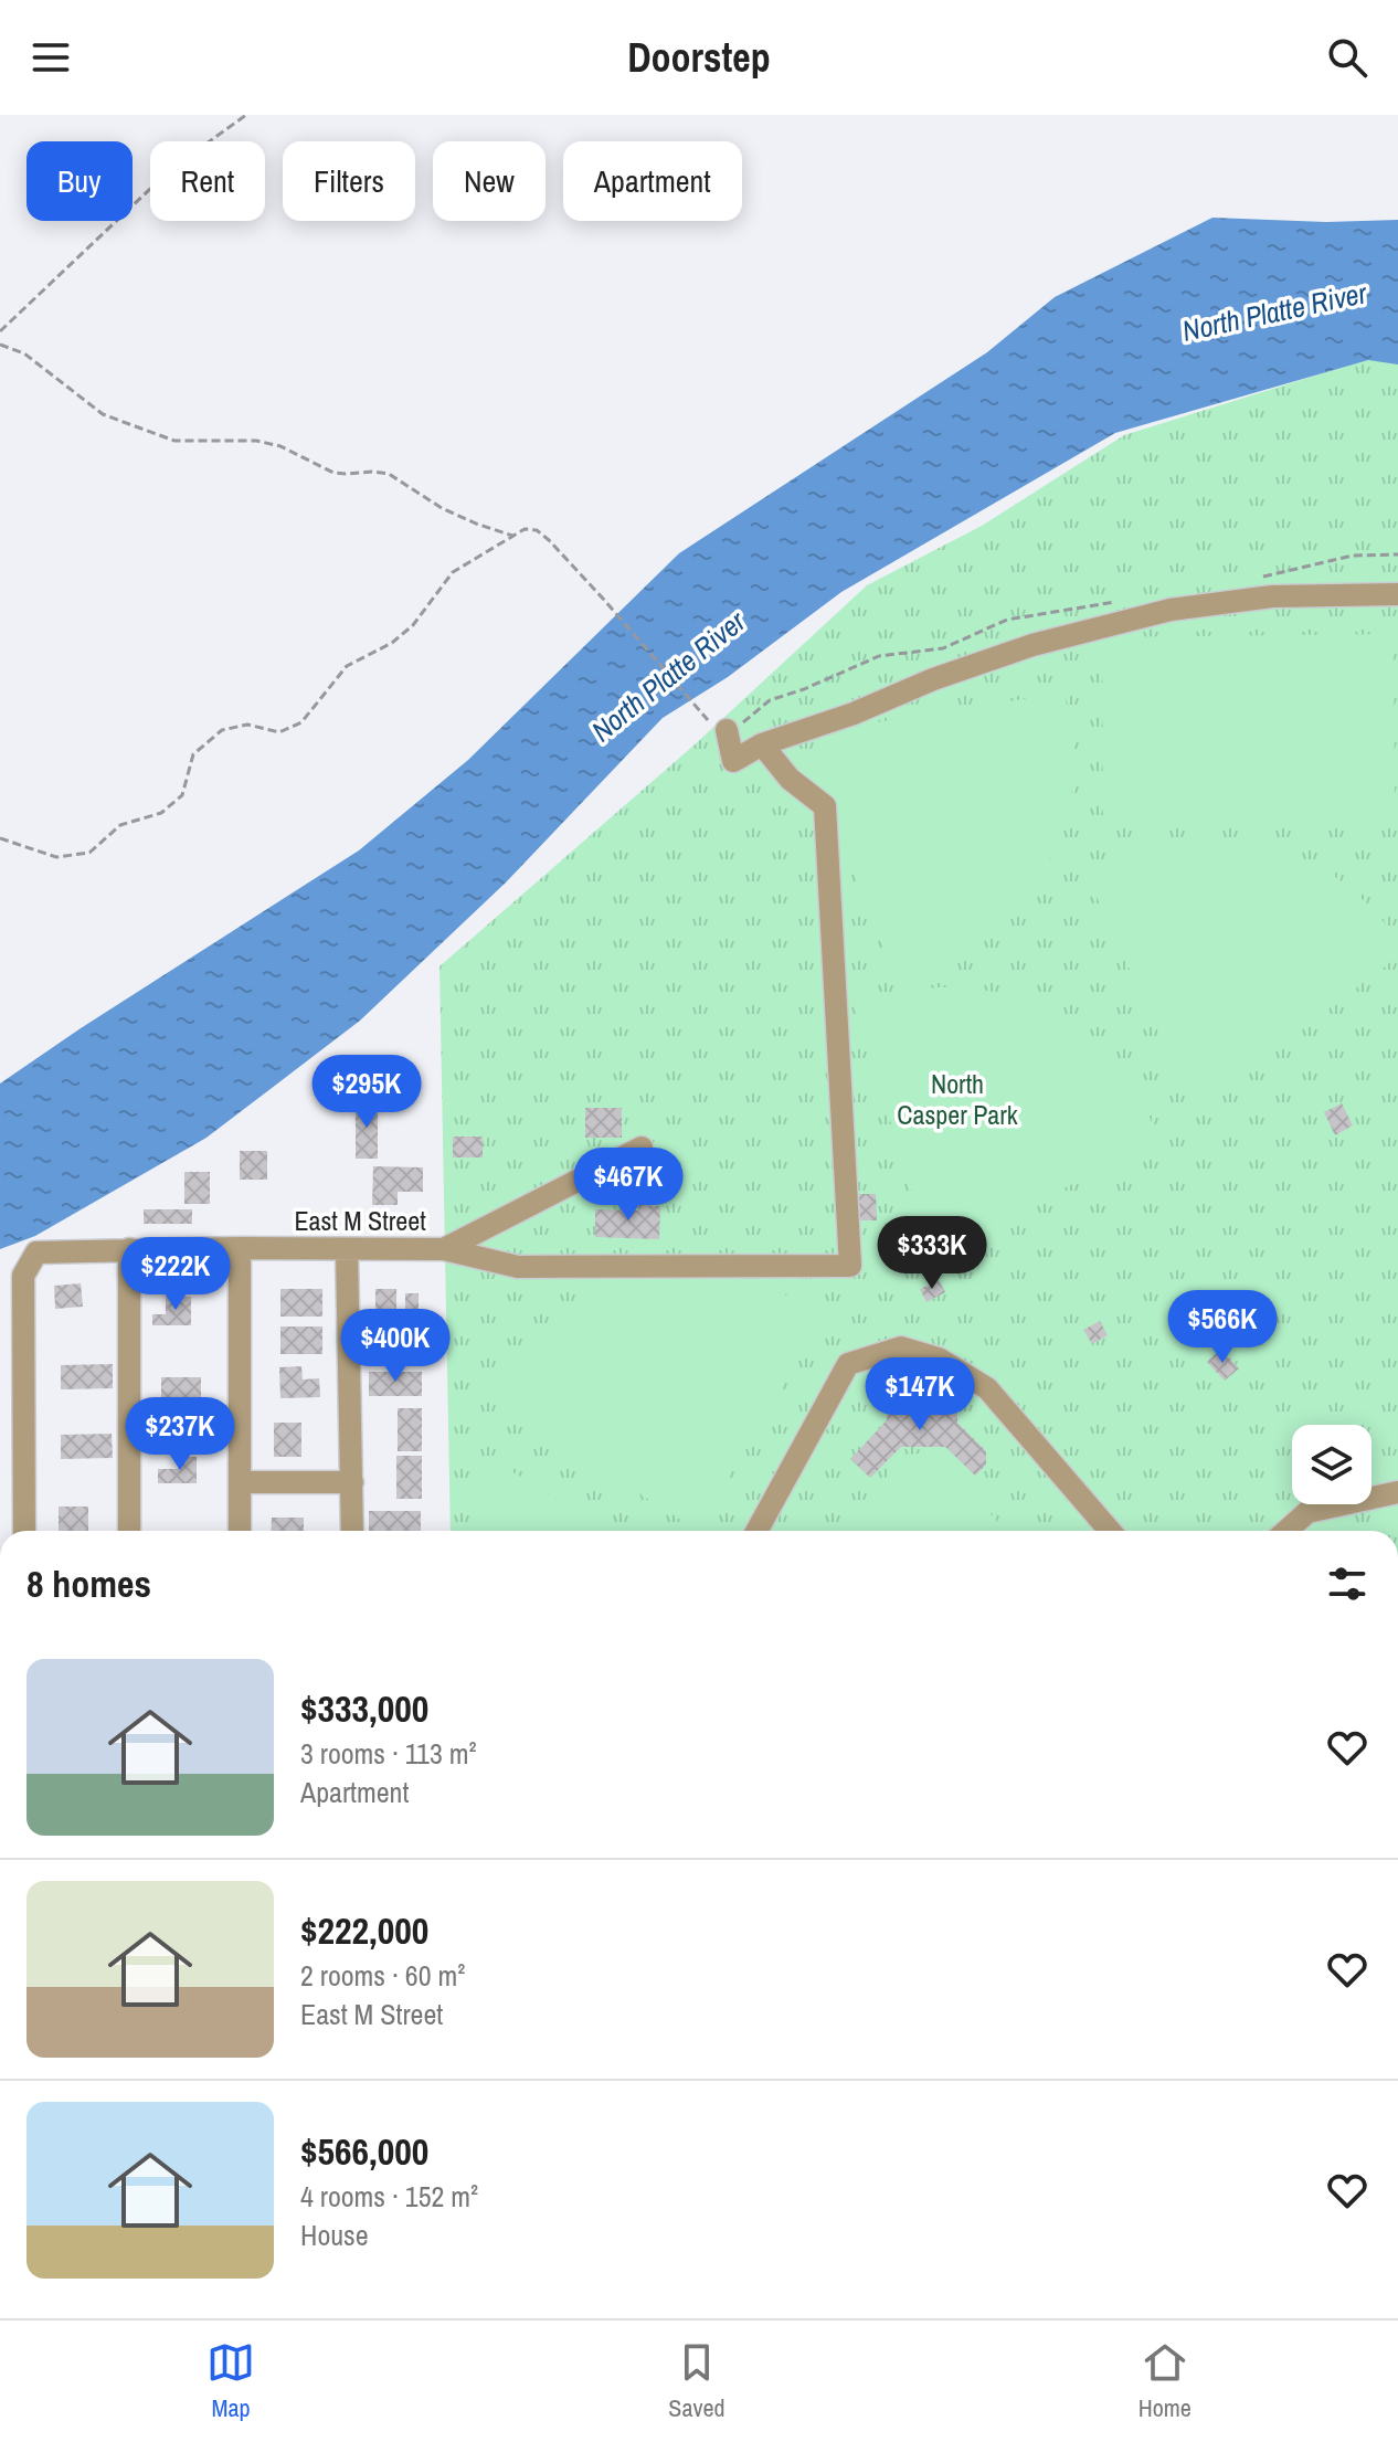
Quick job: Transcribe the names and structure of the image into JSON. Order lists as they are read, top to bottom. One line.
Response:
{"streets":{"street":["East M Street"]},"water":["North Platte River"],"parks":["North Casper Park"],"page":{"header":"Doorstep","chip":["Buy","Rent","Filters","New","Apartment"],"price":["$295K","$467K","$333K","$222K","$566K","$400K","$147K","$237K"],"heading":"8 homes","list":[{"name":"$333,000","note":"3 rooms · 113 m² · Apartment"},{"name":"$222,000","note":"2 rooms · 60 m² · East M Street"},{"name":"$566,000","note":"4 rooms · 152 m² · House"}],"tabs":["Map","Saved","Home"]}}
